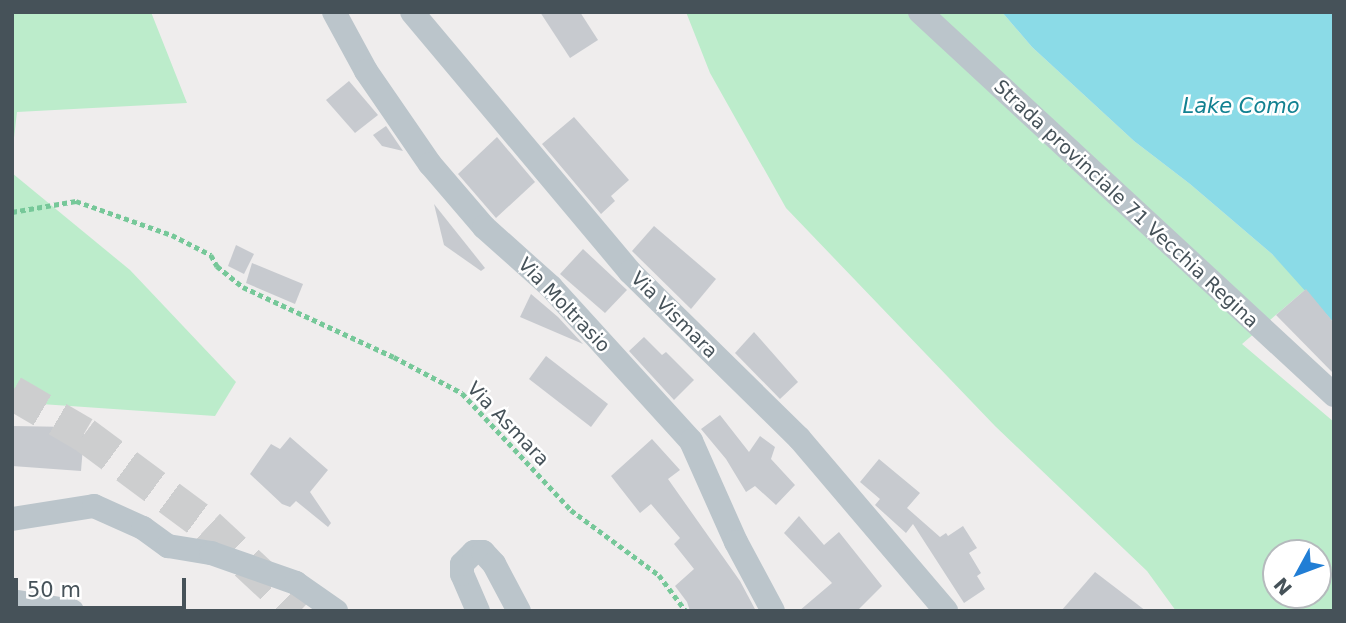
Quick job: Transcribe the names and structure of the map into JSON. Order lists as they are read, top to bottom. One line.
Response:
{"streets":{"street":["Strada provinciale 71 Vecchia Regina","Via Moltrasio","Via Vismara"],"path":["Via Asmara"]},"water":["Lake Como"],"scale_bar":"50 m","north":"bottom left"}
